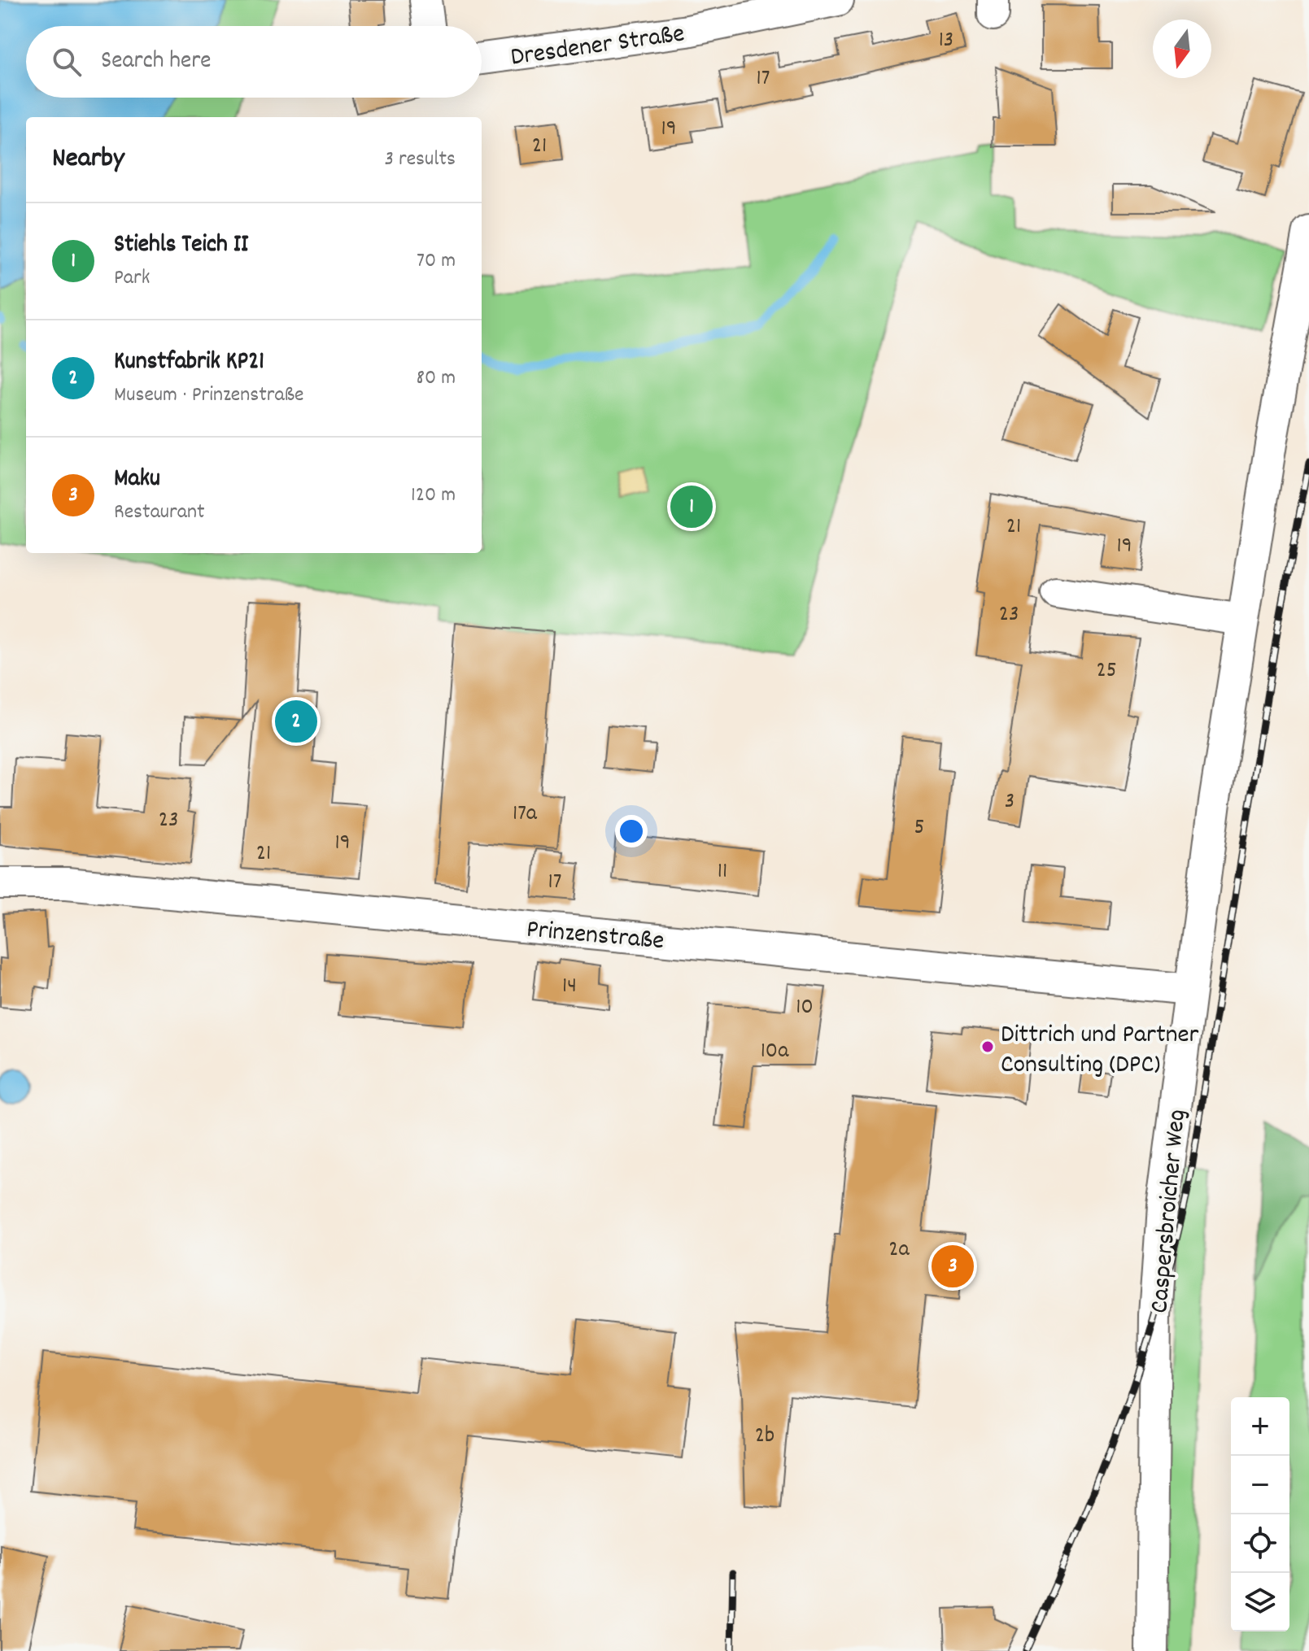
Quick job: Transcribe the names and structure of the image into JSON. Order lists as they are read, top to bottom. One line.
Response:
{"streets":{"street":["Dresdener Straße","Prinzenstraße","Caspersbroicher Weg"]},"crossings":[["Prinzenstraße","Caspersbroicher Weg"]],"places":["Dittrich und Partner Consulting (DPC)"],"house_numbers":["13","17","19","21","21","19","23","25","3","17a","23","5","19","21","11","17","14","10","10a","2a","2b"],"north":"bottom","page":{"search":"Search here","heading":["Nearby","3 results"],"list":[{"mark":"1","name":"Stiehls Teich II","note":"Park","value":"70 m"},{"mark":"2","name":"Kunstfabrik KP21","note":"Museum · Prinzenstraße","value":"80 m"},{"mark":"3","name":"Maku","note":"Restaurant","value":"120 m"}],"pins":["1","2","3"],"map_buttons":["+","−"]}}
